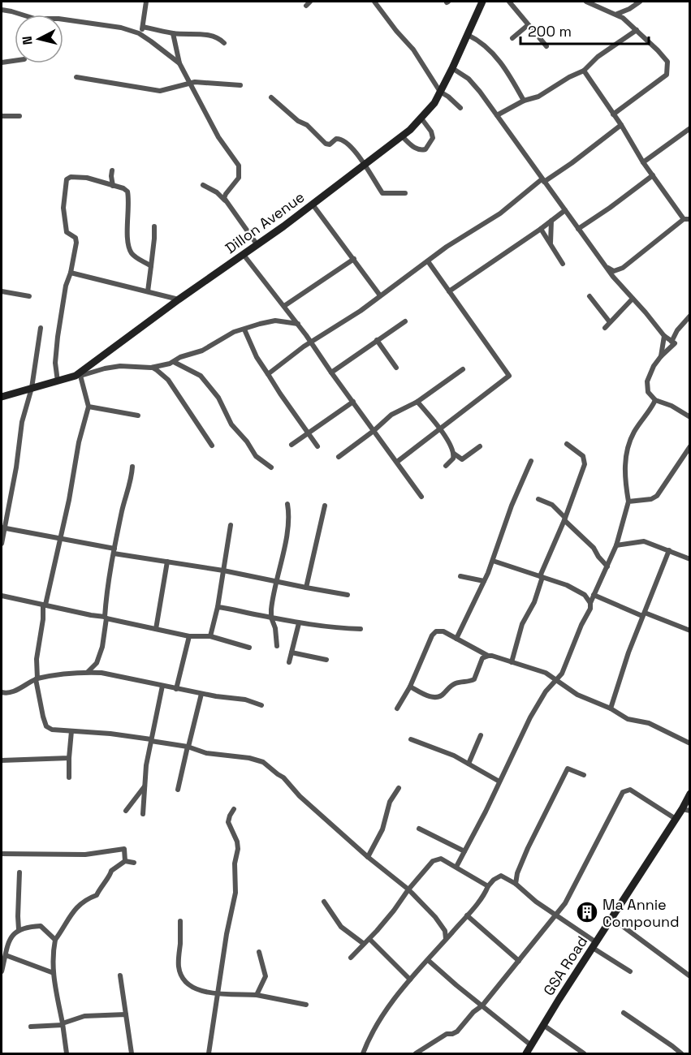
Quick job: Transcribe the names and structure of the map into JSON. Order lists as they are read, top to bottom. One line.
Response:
{"streets":{"street":["Dillon Avenue","GSA Road"]},"places":{"building":["Ma Annie Compound"]},"scale_bar":"200 m","north":"left"}
